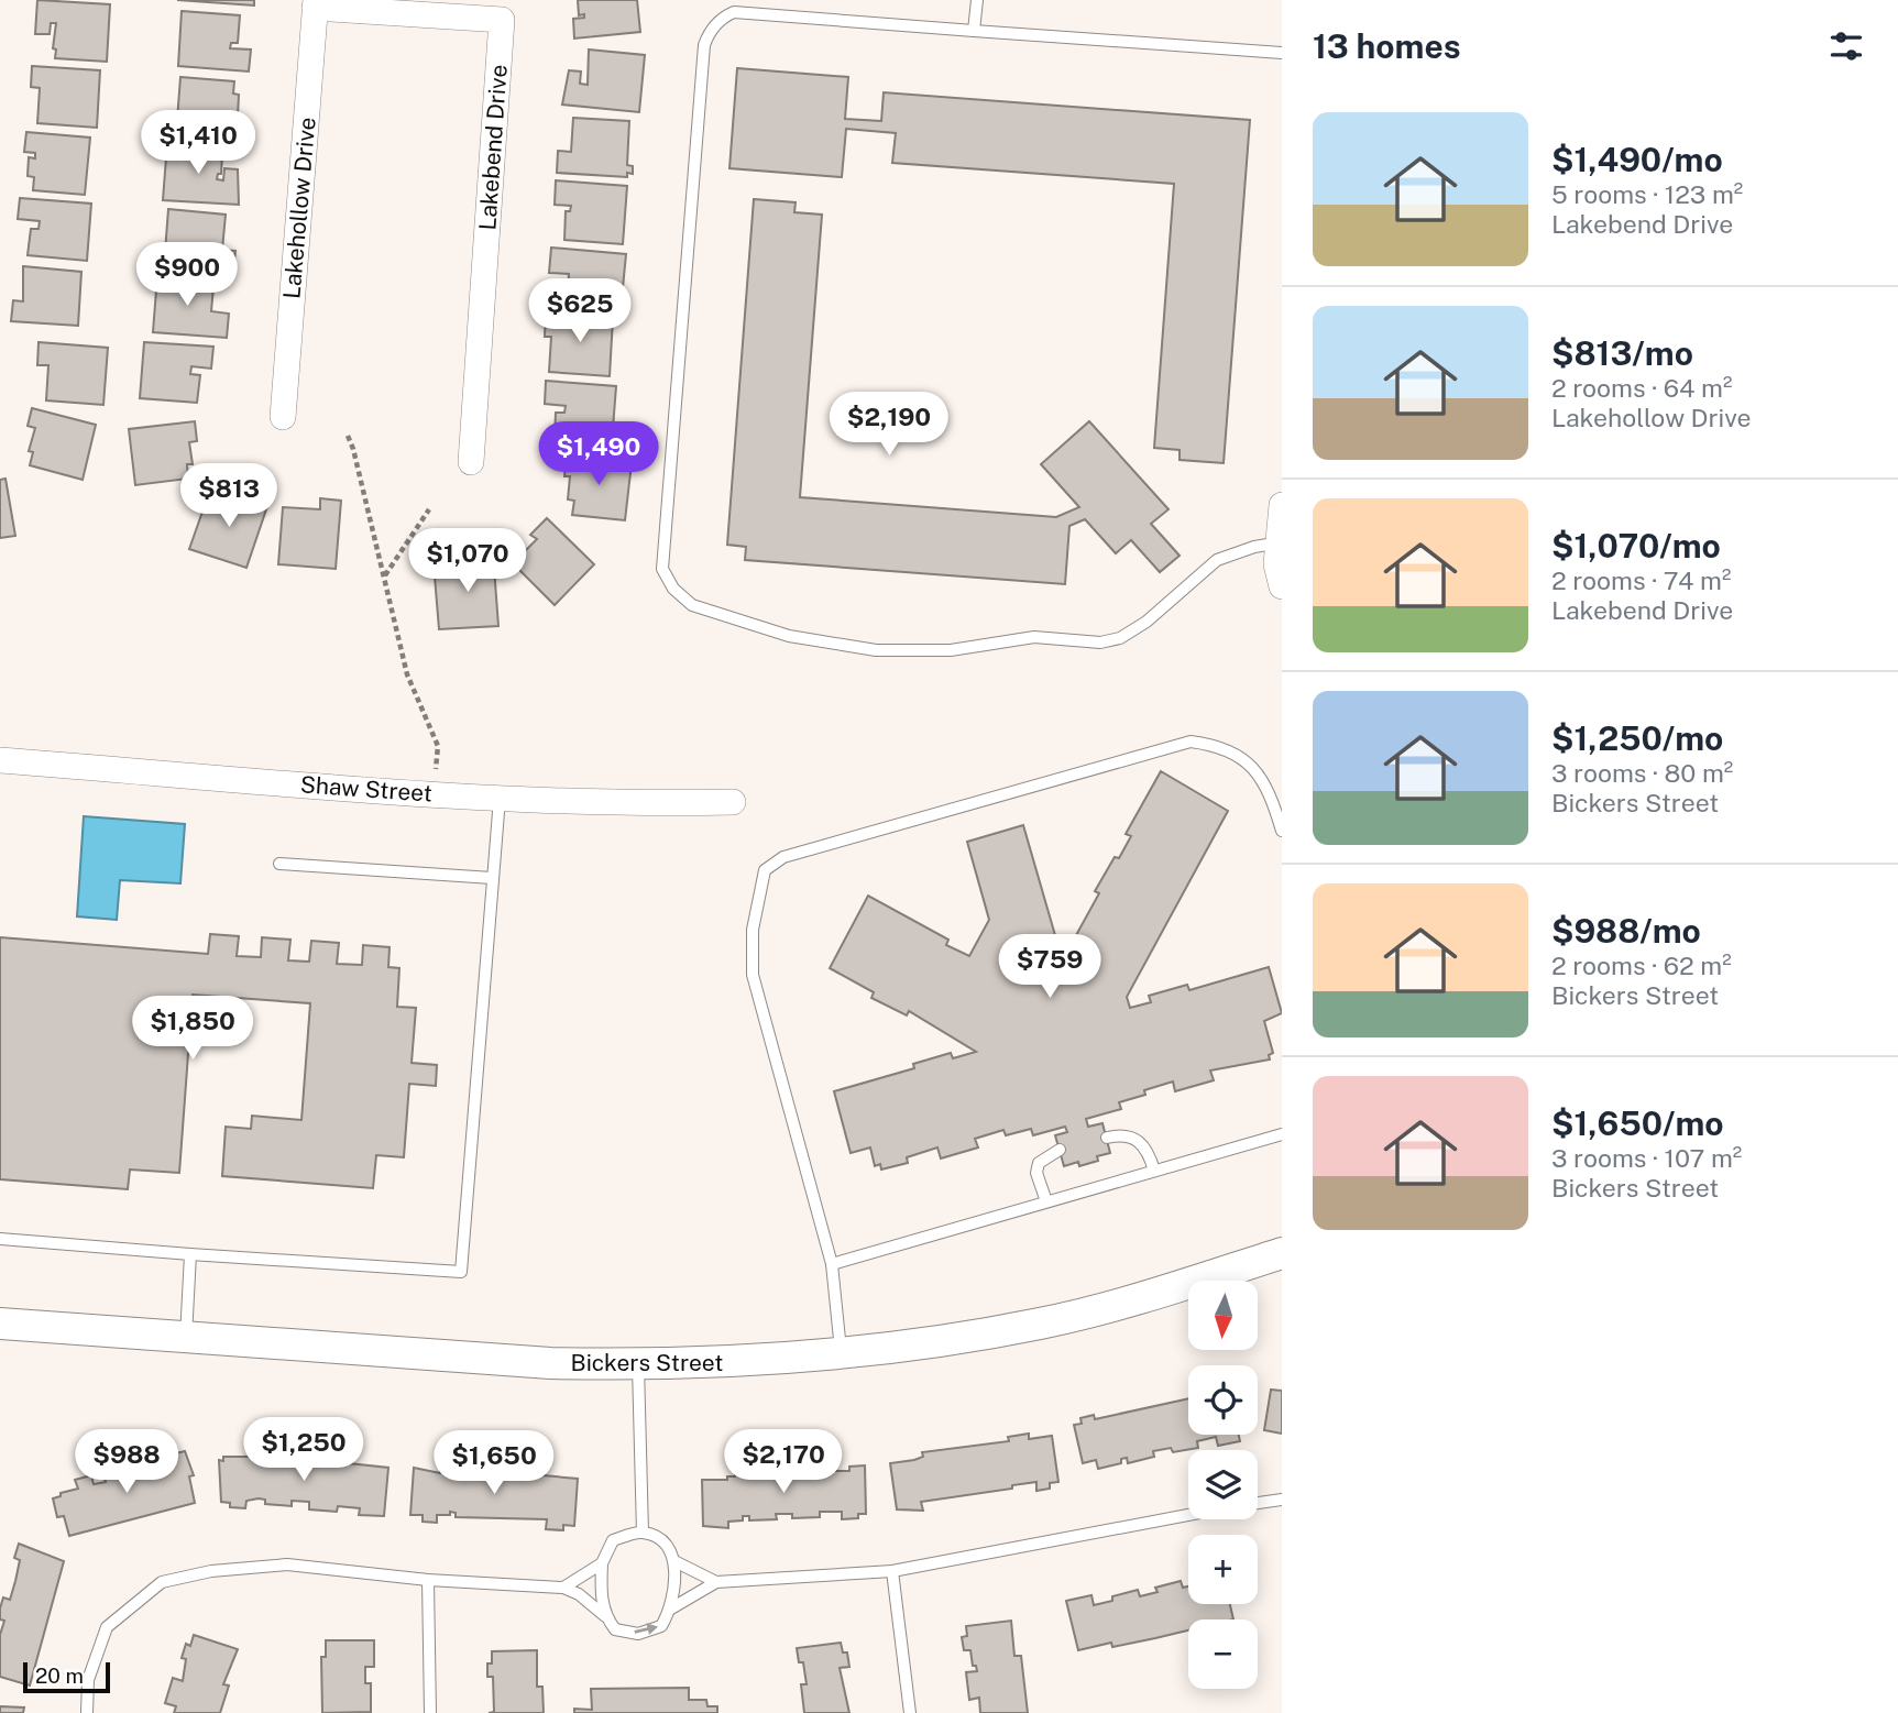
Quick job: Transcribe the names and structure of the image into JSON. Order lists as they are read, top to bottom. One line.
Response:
{"streets":{"street":["Lakebend Drive","Lakehollow Drive","Shaw Street","Bickers Street"]},"crossings":[["Lakebend Drive","Lakehollow Drive"]],"scale_bar":"20 m","north":"bottom","page":{"heading":"13 homes","list":[{"name":"$1,490/mo","note":"5 rooms · 123 m² · Lakebend Drive"},{"name":"$813/mo","note":"2 rooms · 64 m² · Lakehollow Drive"},{"name":"$1,070/mo","note":"2 rooms · 74 m² · Lakebend Drive"},{"name":"$1,250/mo","note":"3 rooms · 80 m² · Bickers Street"},{"name":"$988/mo","note":"2 rooms · 62 m² · Bickers Street"},{"name":"$1,650/mo","note":"3 rooms · 107 m² · Bickers Street"}],"price":["$1,410","$900","$625","$2,190","$1,490","$813","$1,070","$759","$1,850","$1,250","$988","$2,170","$1,650"],"map_buttons":["+","−"],"scale":"20 m"}}
